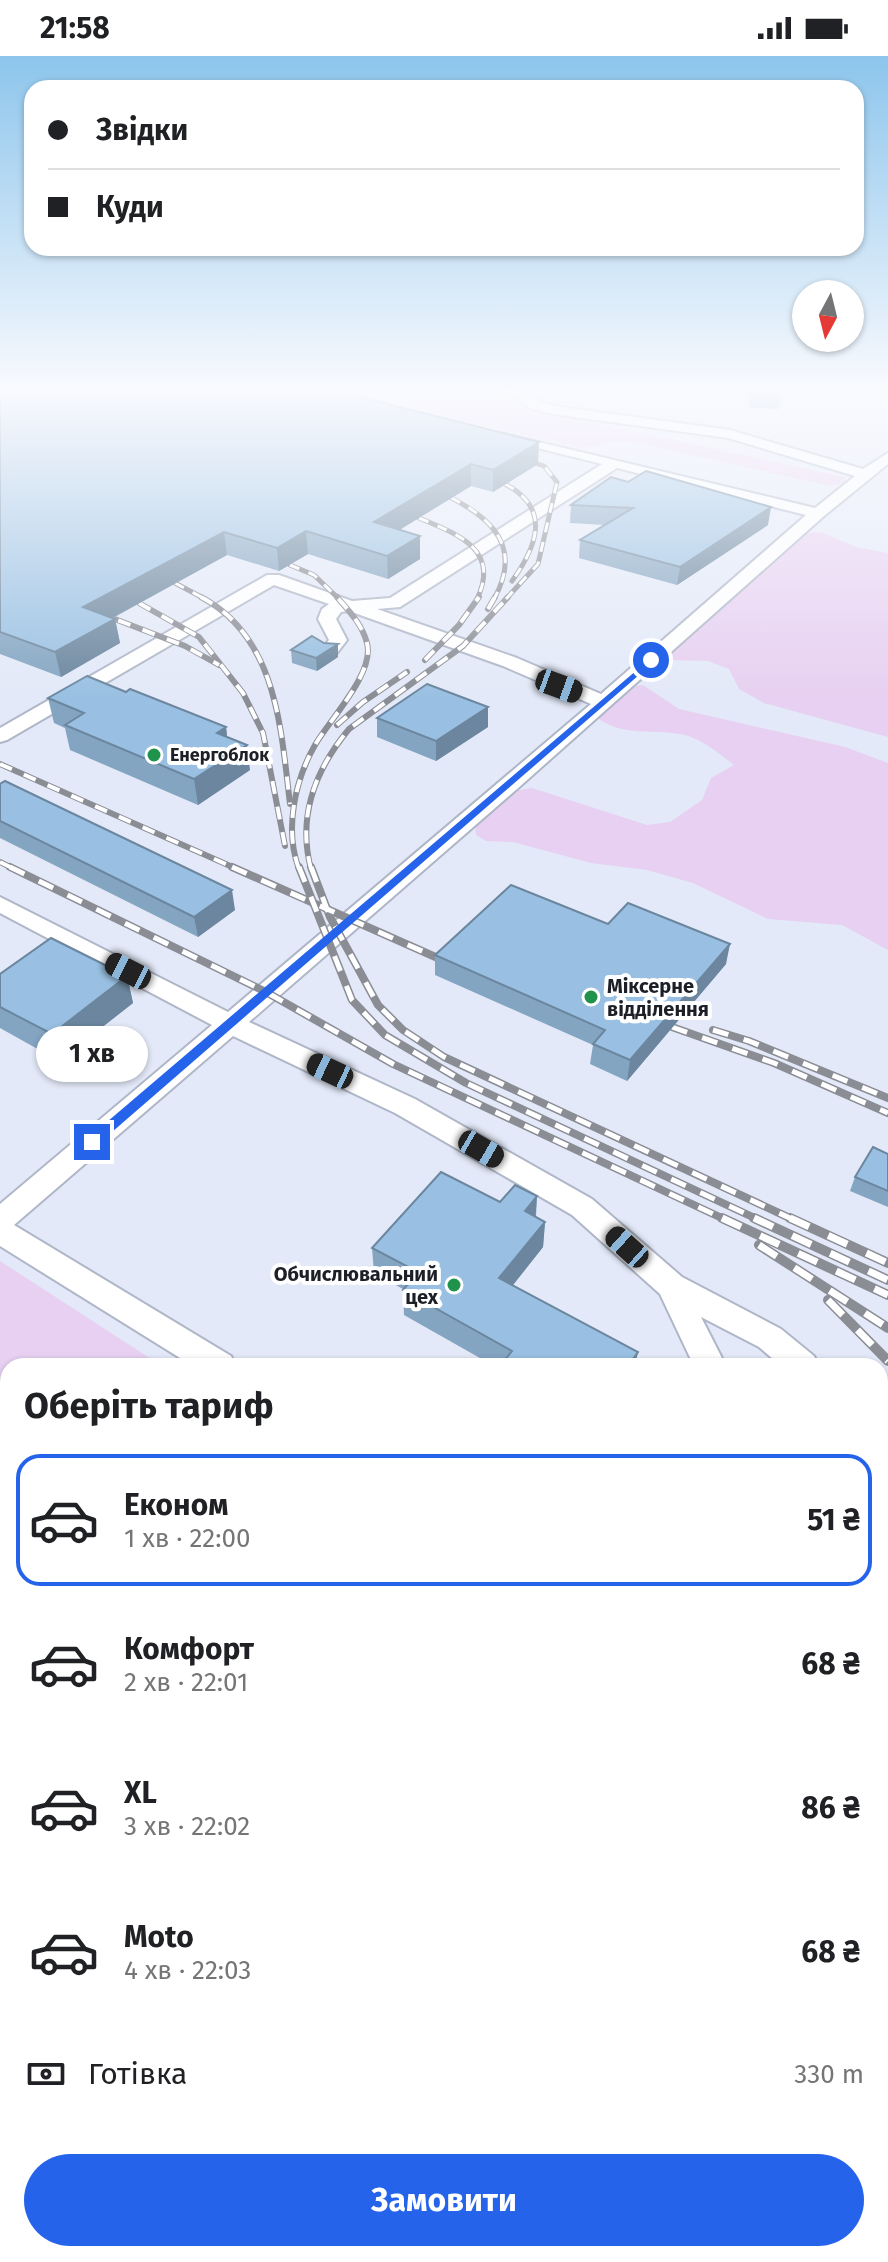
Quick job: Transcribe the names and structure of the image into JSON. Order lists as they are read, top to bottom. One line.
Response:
{"places":["Енергоблок","Міксерне відділення","Обчислювальний цех"],"north":"bottom","page":{"status":"21:58","banner":["Звідки","Куди"],"bubble":"1 хв","heading":"Оберіть тариф","list":[{"name":"Економ","note":"1 хв · 22:00","value":"51 ₴"},{"name":"Комфорт","note":"2 хв · 22:01","value":"68 ₴"},{"name":"XL","note":"3 хв · 22:02","value":"86 ₴"},{"name":"Moto","note":"4 хв · 22:03","value":"68 ₴"}],"pay":["Готівка","330 m"],"buttons":"Замовити"}}
